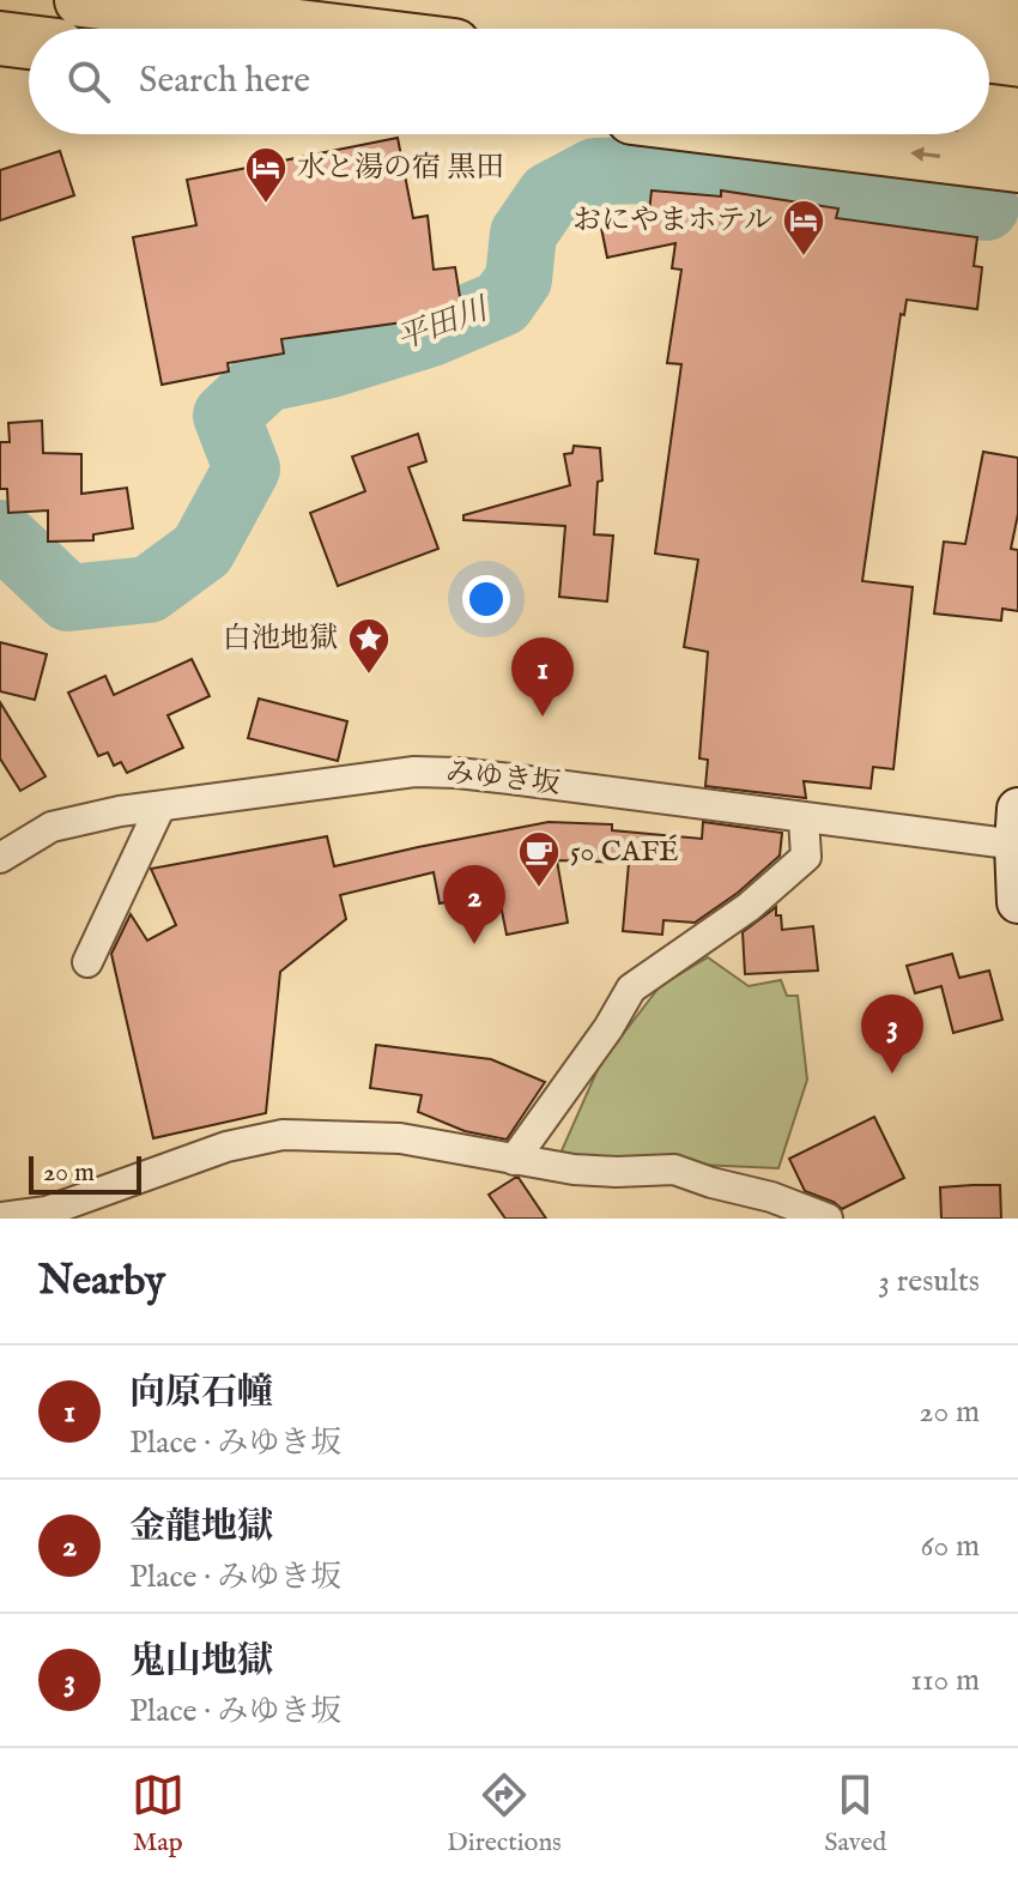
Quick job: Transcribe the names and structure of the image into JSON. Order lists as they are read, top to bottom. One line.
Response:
{"streets":{"street":["みゆき坂"]},"water":["平田川"],"places":{"hotel":["水と湯の宿 黒田","おにやまホテル"],"place":["白池地獄"],"cafe":["50 CAFÉ"]},"scale_bar":"20 m","page":{"search":"Search here","pins":["1","2","3"],"scale":"20 m","heading":["Nearby","3 results"],"list":[{"mark":"1","name":"向原石幢","note":"Place · みゆき坂","value":"20 m"},{"mark":"2","name":"金龍地獄","note":"Place · みゆき坂","value":"60 m"},{"mark":"3","name":"鬼山地獄","note":"Place · みゆき坂","value":"110 m"}],"nav":["Map","Directions","Saved"]}}
